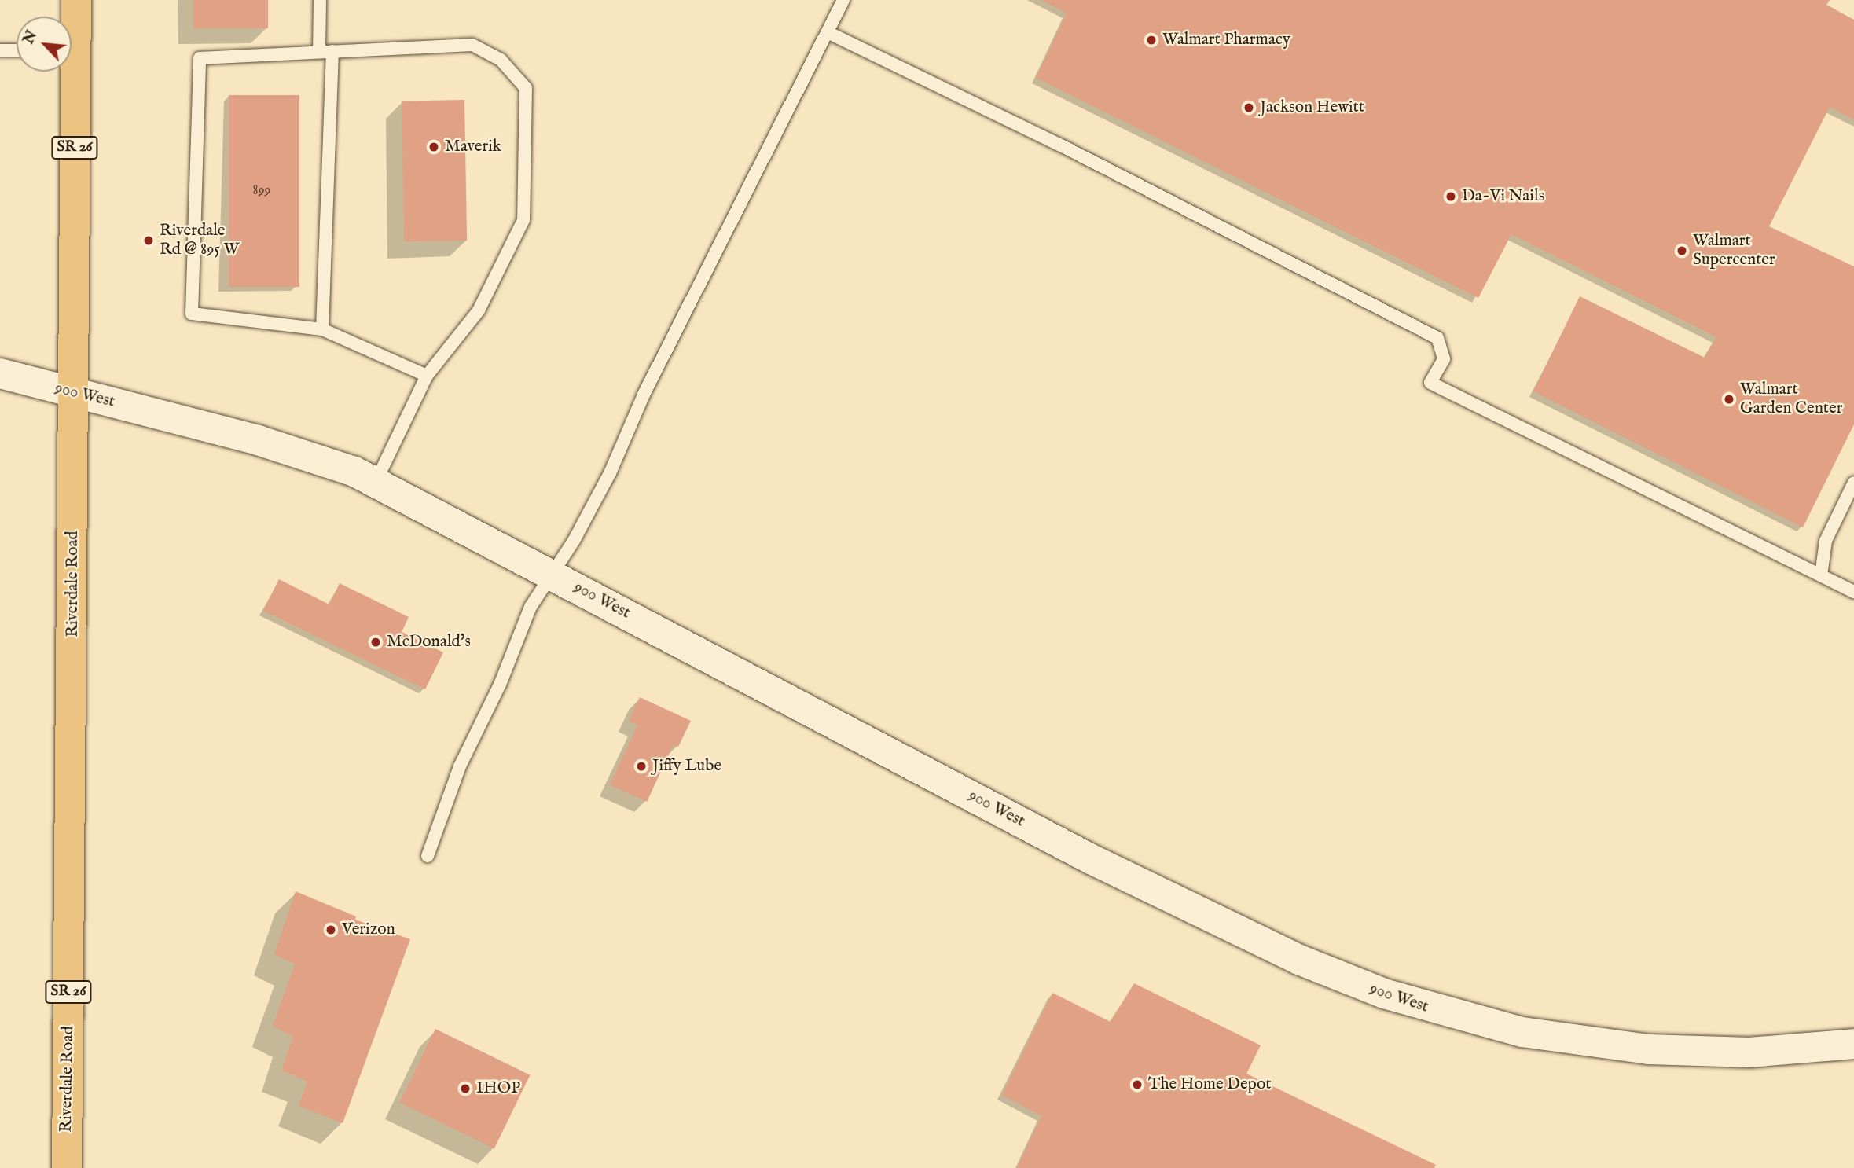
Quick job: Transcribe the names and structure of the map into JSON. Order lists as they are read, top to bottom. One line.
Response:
{"streets":{"main road":["SR 26","Riverdale Road"],"street":["900 West"]},"crossings":[["900 West","Riverdale Road"]],"places":["Walmart Pharmacy","Jackson Hewitt","Maverik","Da-Vi Nails","Riverdale Rd @ 895 W","Walmart Supercenter","Walmart Garden Center","McDonald's","Jiffy Lube","Verizon","The Home Depot","IHOP"],"house_numbers":["899"],"north":"top left"}
